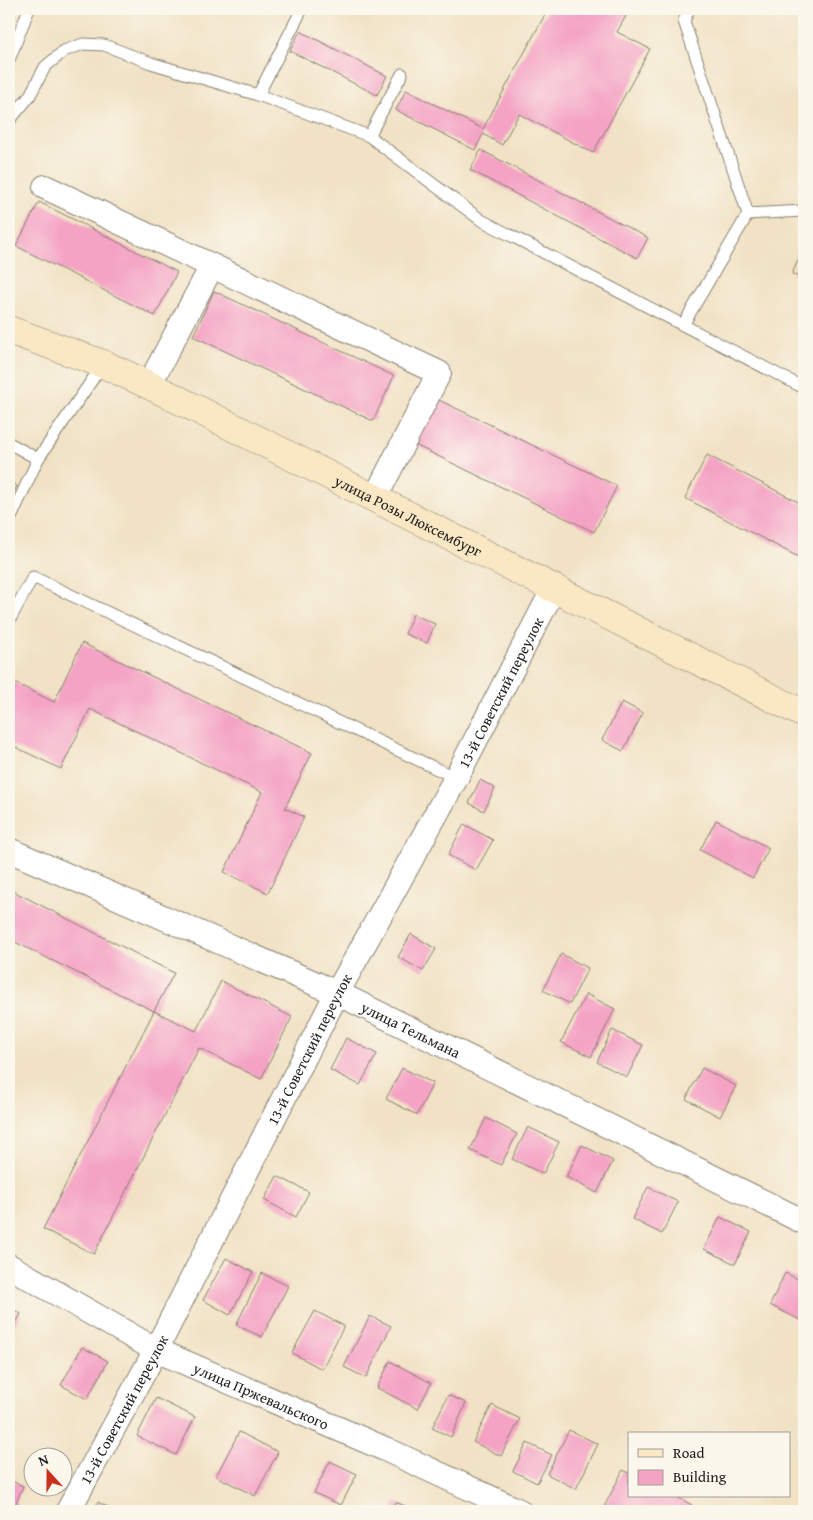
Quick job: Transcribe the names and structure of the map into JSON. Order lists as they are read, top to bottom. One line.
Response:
{"streets":{"main road":["улица Розы Люксембург"],"street":["13-й Советский переулок","улица Тельмана","улица Пржевальского"]},"crossings":[["улица Розы Люксембург","13-й Советский переулок"],["13-й Советский переулок","улица Тельмана"],["13-й Советский переулок","улица Пржевальского"]],"legend":["Road","Building"],"north":"top"}
